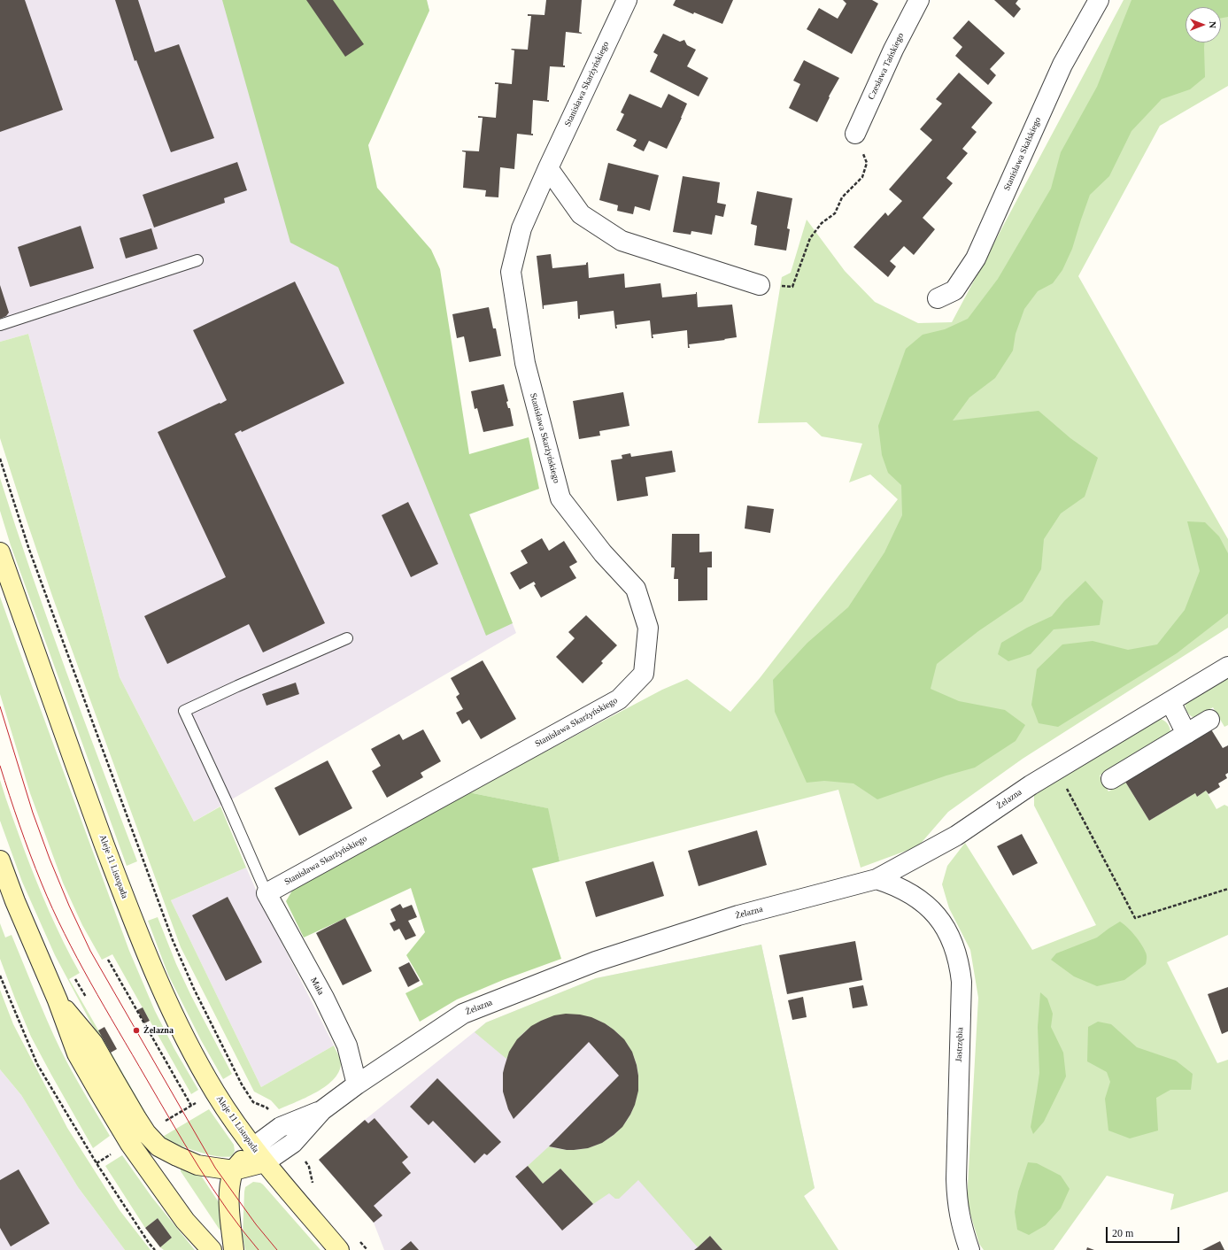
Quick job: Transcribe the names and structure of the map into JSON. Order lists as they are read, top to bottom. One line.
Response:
{"streets":{"main road":["Aleje 11 Listopada"],"street":["Czesława Tańskiego","Stanisława Skarżyńskiego","Stanisława Skalskiego","Żelazna","Mała","Jastrzębia"]},"crossings":[["Stanisława Skarżyńskiego","Mała"],["Żelazna","Aleje 11 Listopada"],["Żelazna","Mała"],["Żelazna","Jastrzębia"]],"places":["Żelazna"],"scale_bar":"20 m","north":"right"}
